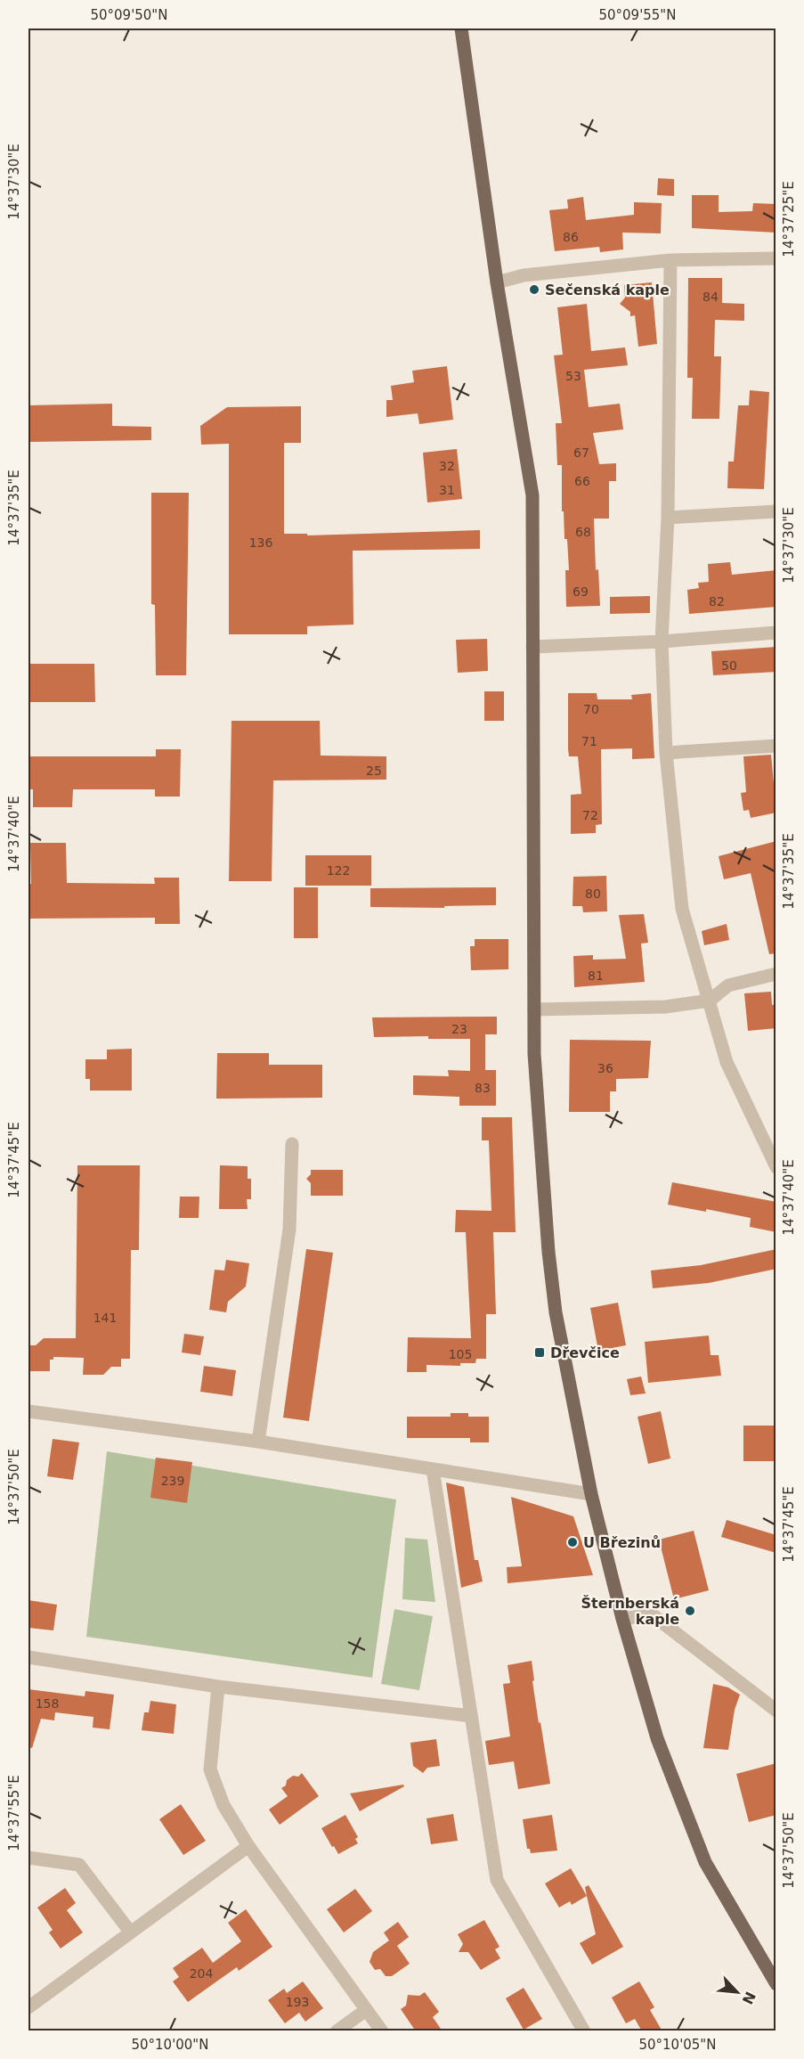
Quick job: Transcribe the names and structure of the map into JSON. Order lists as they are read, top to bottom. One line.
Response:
{"places":{"other":["Sečenská kaple","U Březinů","Šternberská kaple"],"transit":["Dřevčice"]},"house_numbers":["86","84","53","67","32","66","31","68","136","69","82","50","70","71","25","72","122","80","81","23","36","83","141","105","239","158","204","193"],"north":"bottom right","coordinates":["50°09'50\"N","50°09'55\"N","14°37'30\"E","14°37'25\"E","14°37'35\"E","14°37'40\"E","14°37'45\"E","14°37'50\"E","14°37'55\"E","50°10'00\"N","50°10'05\"N"]}
